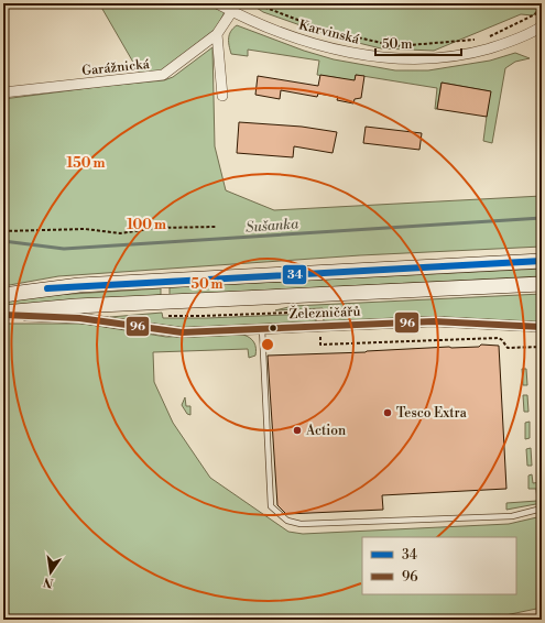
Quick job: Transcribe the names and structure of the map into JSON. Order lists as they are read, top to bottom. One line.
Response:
{"streets":{"street":["Karvinská","Garážnická","Železničářů"]},"crossings":[["Karvinská","Garážnická"]],"water":["Sušanka"],"places":["Tesco Extra","Action"],"lines":["transit line 34","transit line 96"],"legend":["34","96"],"scale_bar":"50 m","north":"bottom","rings":["150 m","100 m","50 m"]}
